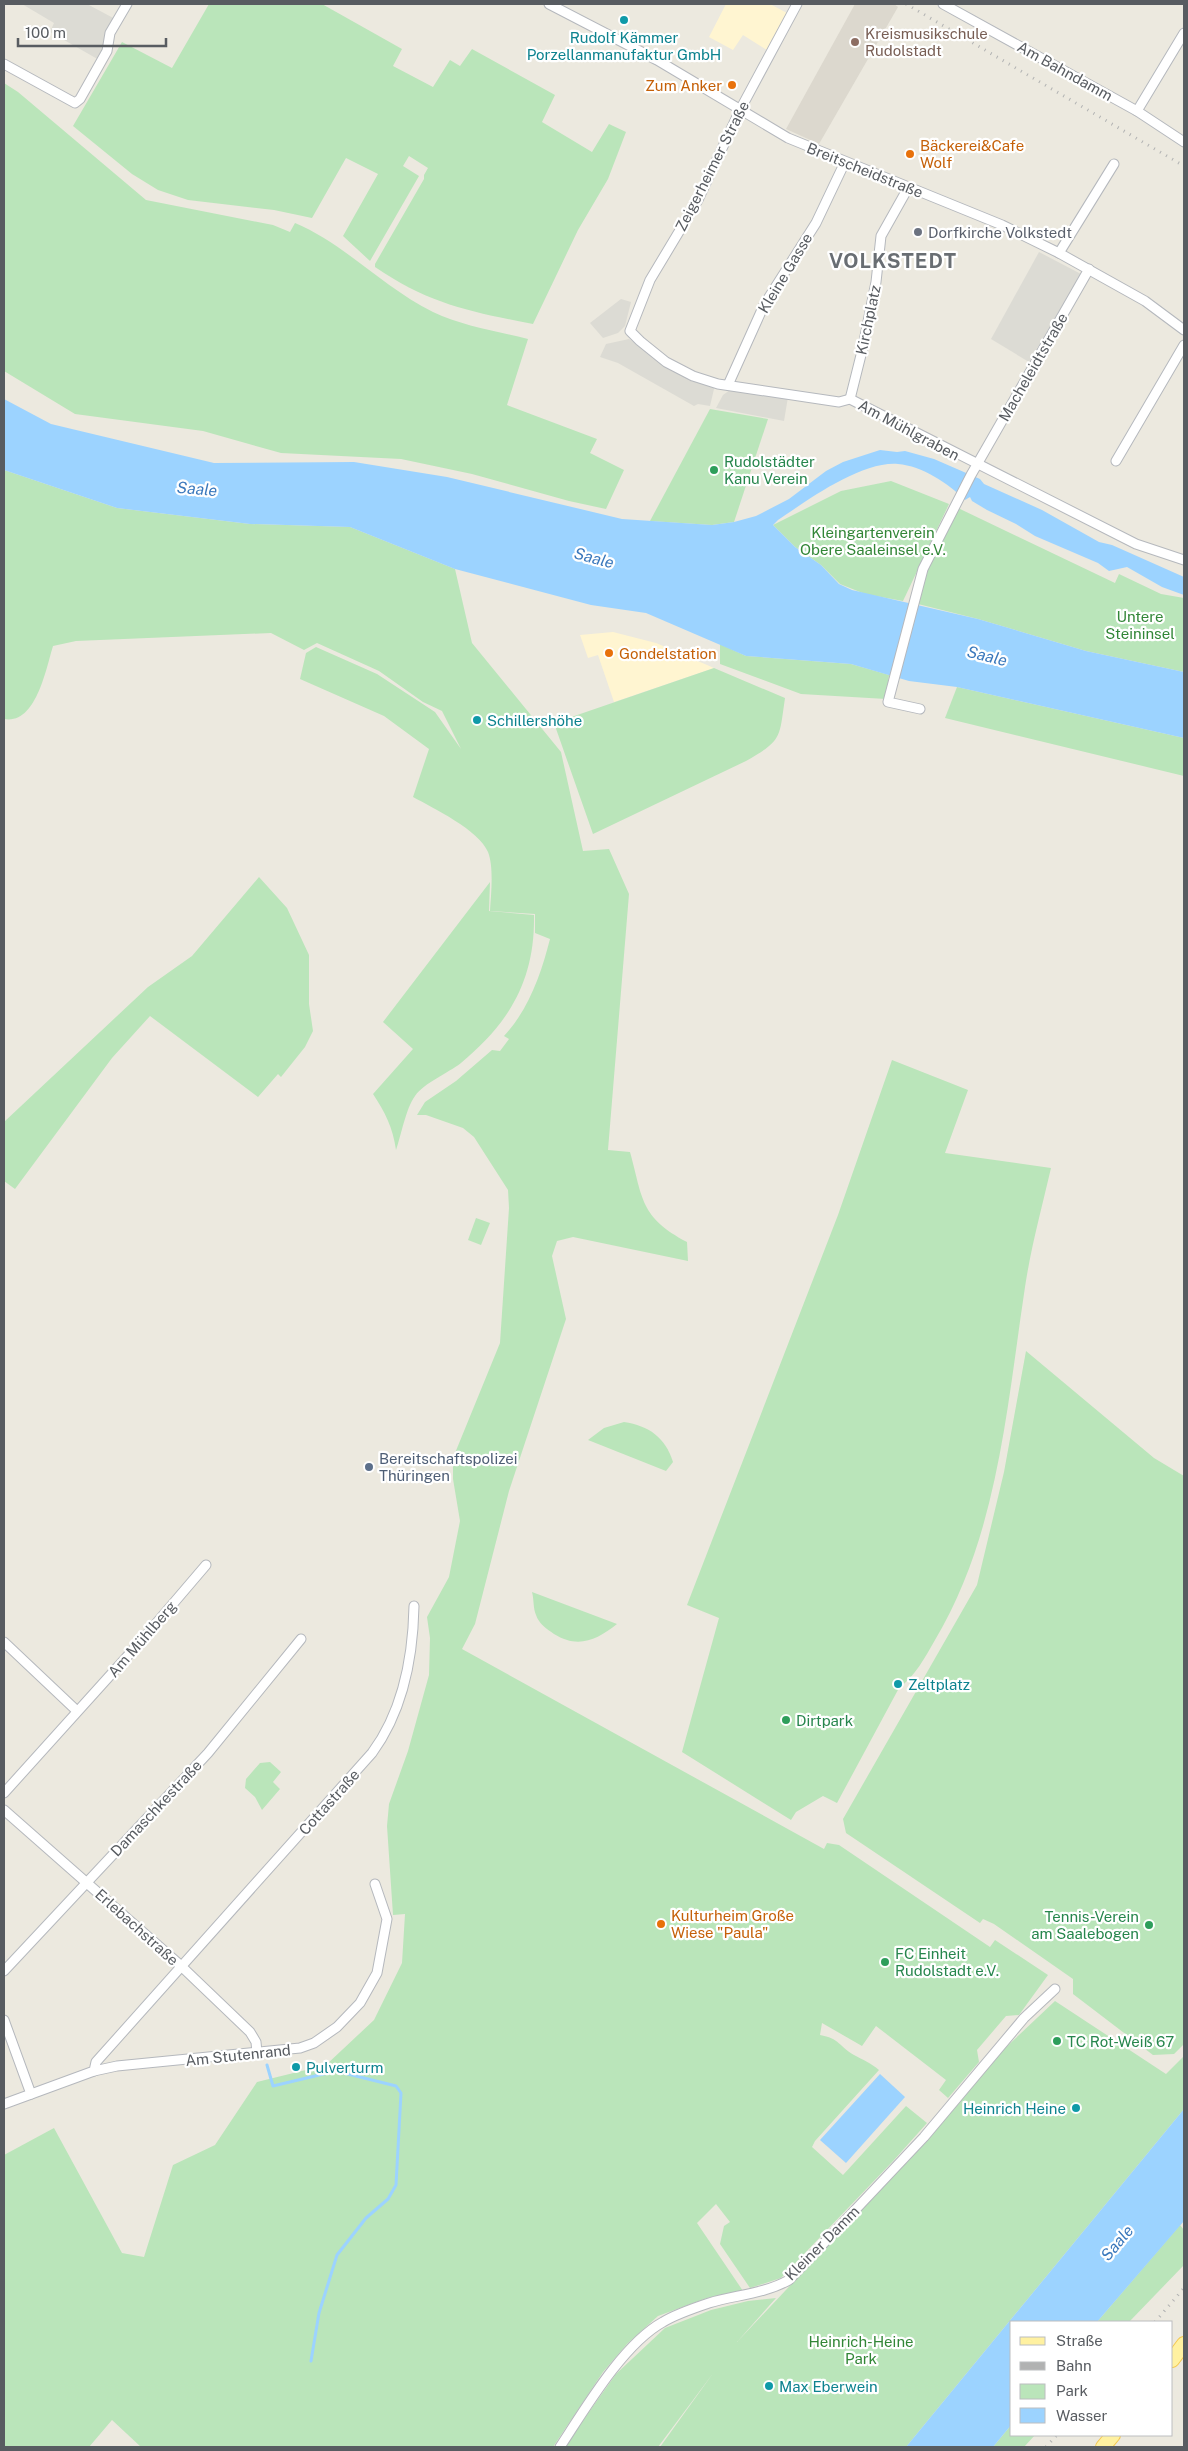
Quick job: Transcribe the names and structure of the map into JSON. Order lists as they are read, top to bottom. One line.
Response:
{"streets":{"street":["Am Bahndamm","Zeigerheimer Straße","Breitscheidstraße","Kleine Gasse","Kirchplatz","Macheleidtstraße","Am Mühlgraben","Am Mühlberg","Cottastraße","Damaschkestraße","Erlebachstraße","Am Stutenrand","Kleiner Damm"]},"crossings":[["Zeigerheimer Straße","Breitscheidstraße"],["Zeigerheimer Straße","Am Mühlgraben"],["Breitscheidstraße","Kleine Gasse"],["Breitscheidstraße","Kirchplatz"],["Breitscheidstraße","Macheleidtstraße"],["Kleine Gasse","Am Mühlgraben"],["Kirchplatz","Am Mühlgraben"],["Macheleidtstraße","Am Mühlgraben"],["Cottastraße","Erlebachstraße"],["Damaschkestraße","Erlebachstraße"],["Erlebachstraße","Am Stutenrand"]],"districts":["VOLKSTEDT"],"water":["Saale"],"parks":["Kleingartenverein Obere Saaleinsel e.V.","Untere Steininsel","Heinrich-Heine Park"],"places":["Rudolf Kämmer Porzellanmanufaktur GmbH","Kreismusikschule Rudolstadt","Zum Anker","Bäckerei&Cafe Wolf","Dorfkirche Volkstedt","Rudolstädter Kanu Verein","Gondelstation","Schillershöhe","Bereitschaftspolizei Thüringen","Zeltplatz","Dirtpark","Kulturheim Große Wiese \"Paula\"","Tennis-Verein am Saalebogen","FC Einheit Rudolstadt e.V.","TC Rot-Weiß 67","Pulverturm","Heinrich Heine","Max Eberwein"],"legend":["Straße","Bahn","Park","Wasser"],"scale_bar":"100 m"}
